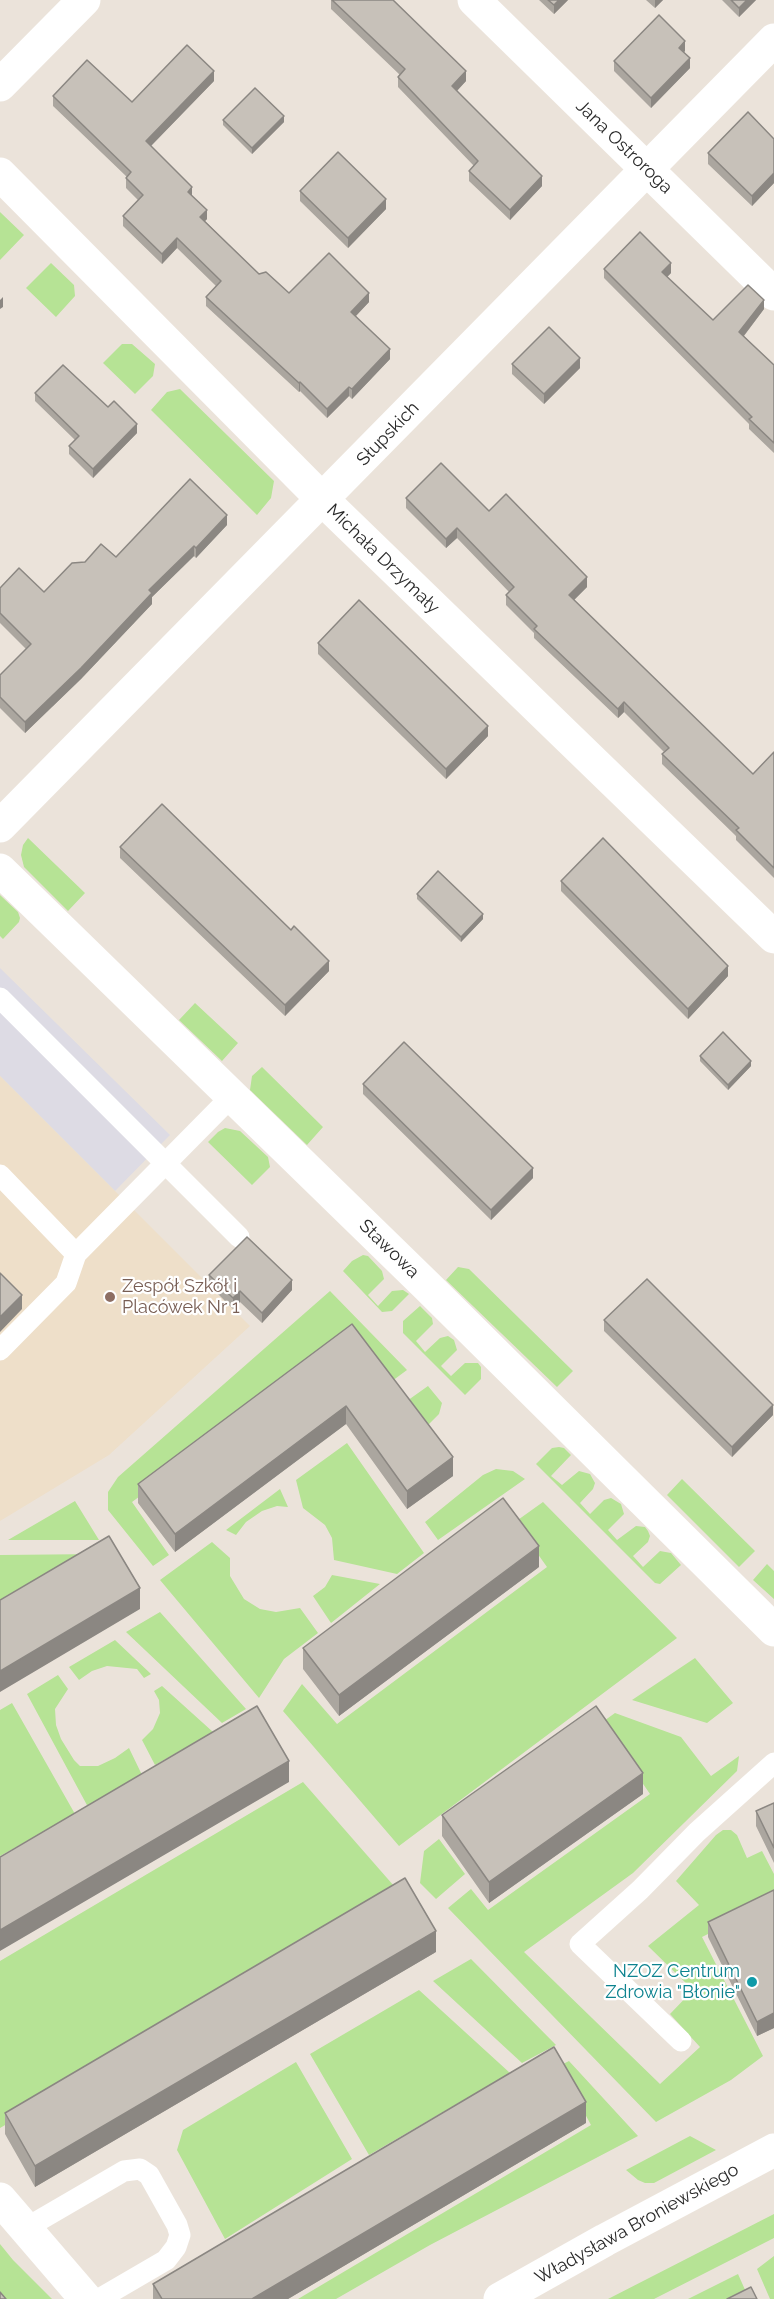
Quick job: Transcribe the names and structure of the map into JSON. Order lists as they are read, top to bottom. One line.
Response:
{"streets":{"street":["Jana Ostroroga","Słupskich","Michała Drzymały","Stawowa","Władysława Broniewskiego"]},"crossings":[["Jana Ostroroga","Słupskich"],["Słupskich","Michała Drzymały"]],"places":["Zespół Szkół i Placówek Nr 1","NZOZ Centrum Zdrowia \"Błonie\""]}
